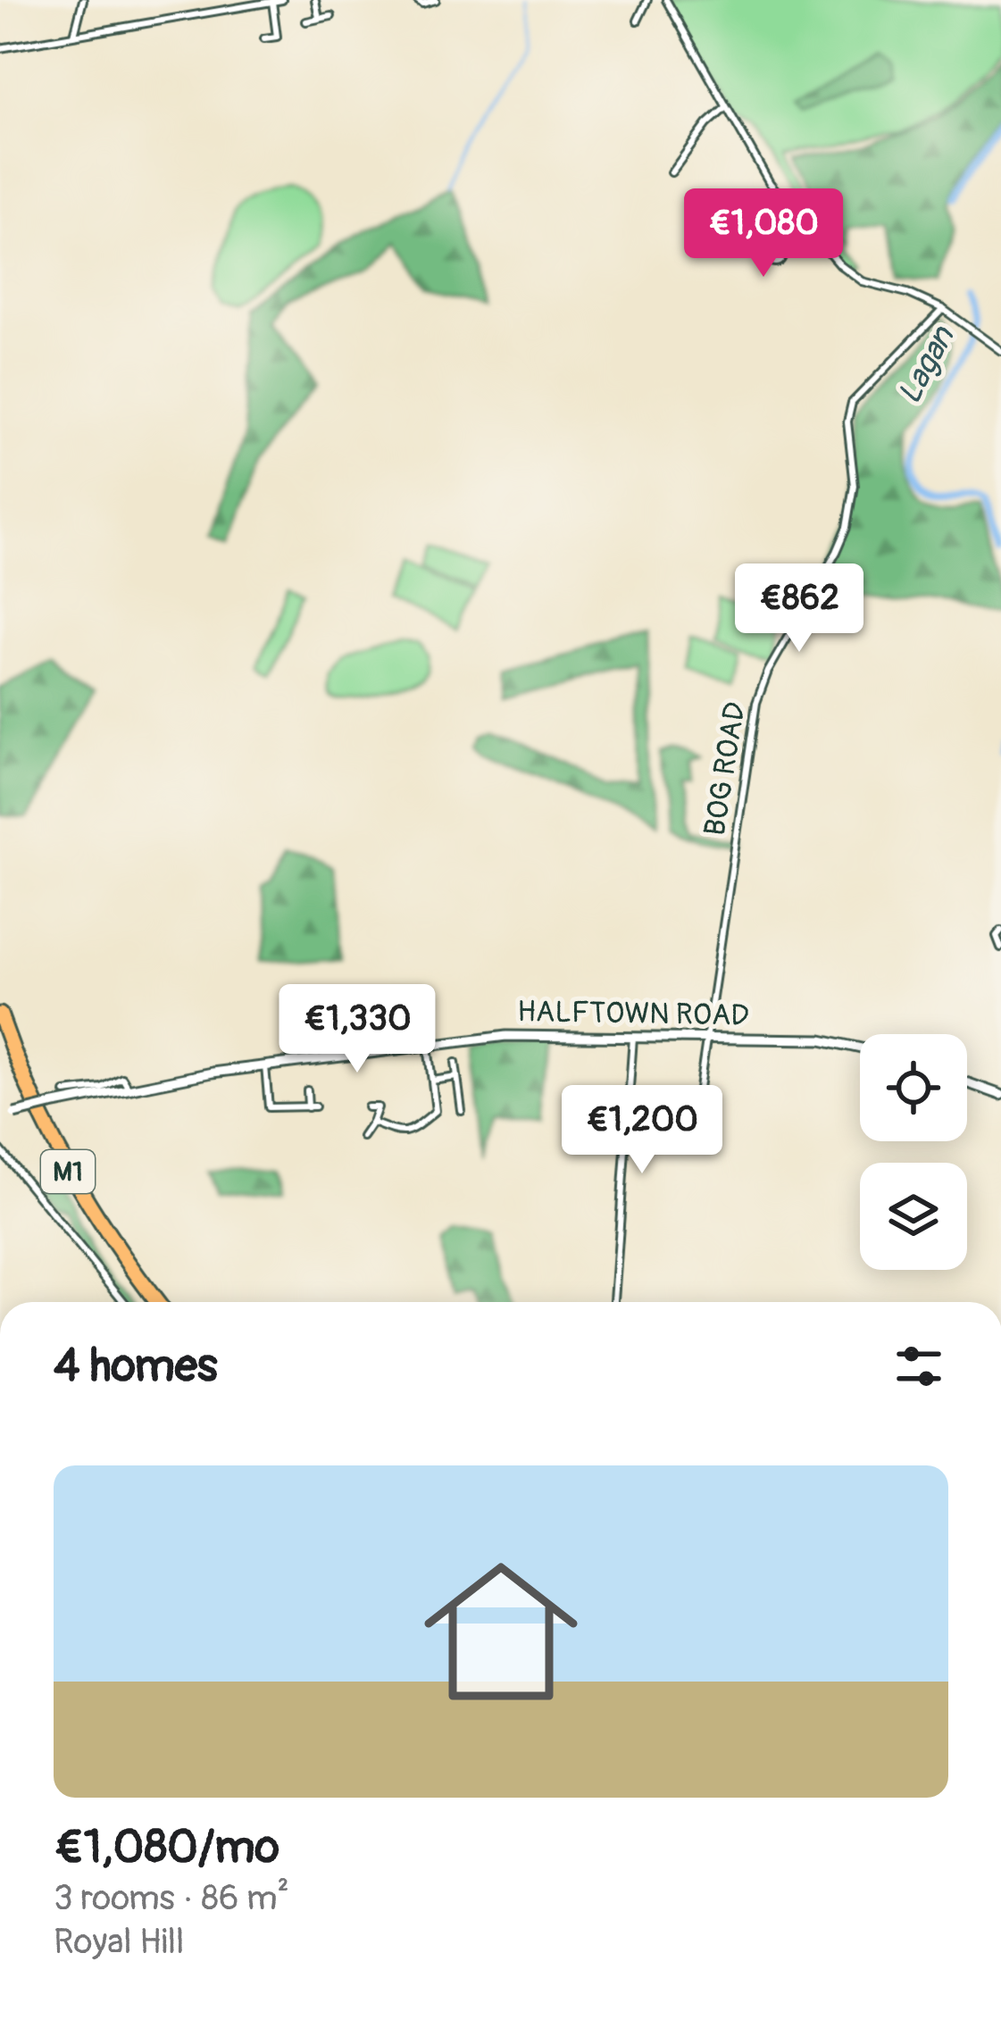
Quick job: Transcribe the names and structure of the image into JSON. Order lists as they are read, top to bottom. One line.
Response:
{"streets":{"highway":["M1"],"street":["BOG ROAD","HALFTOWN ROAD"]},"crossings":[["BOG ROAD","HALFTOWN ROAD"]],"water":["Lagan"],"page":{"price":["€1,080","€862","€1,330","€1,200"],"heading":"4 homes","list":[{"name":"€1,080/mo","note":"3 rooms · 86 m² · Royal Hill"}]}}
